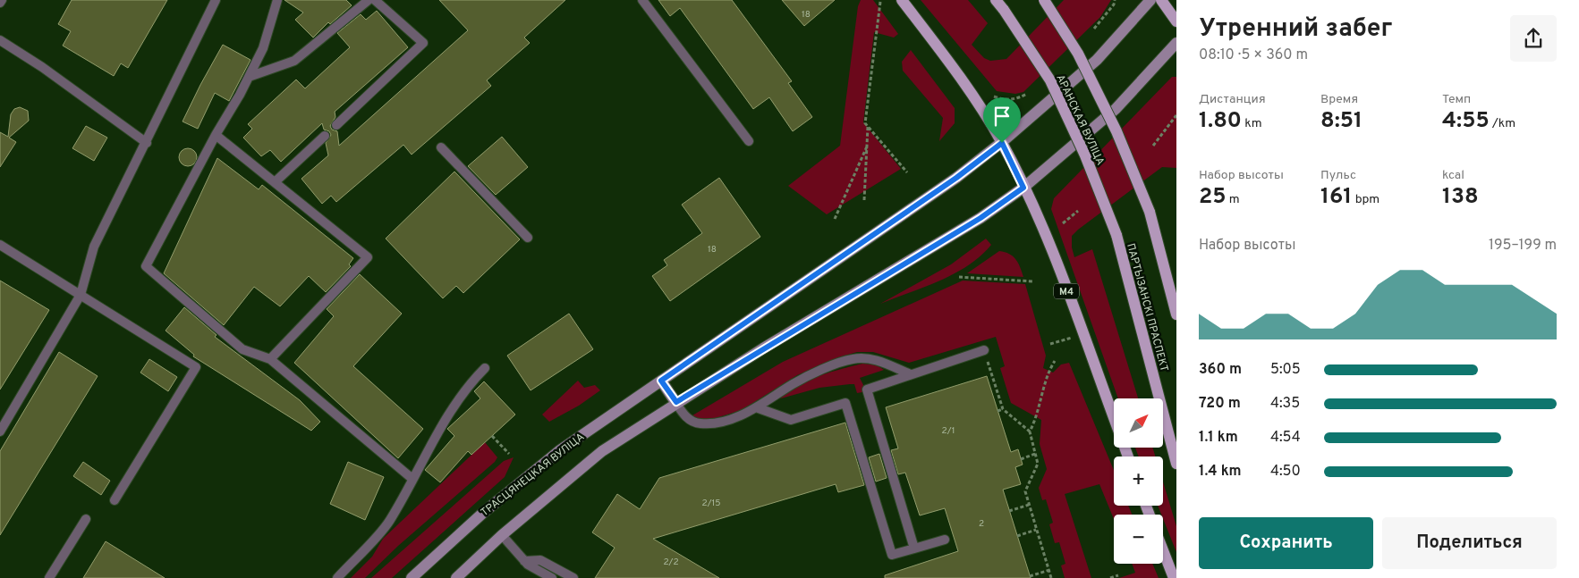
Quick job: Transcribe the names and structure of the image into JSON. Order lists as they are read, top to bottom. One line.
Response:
{"streets":{"main road":["АРАНСКАЯ ВУЛІЦА","М4","ПАРТЫЗАНСКІ ПРАСПЕКТ","ТРАСЦЯНЕЦКАЯ ВУЛІЦА"]},"crossings":[["АРАНСКАЯ ВУЛІЦА","ПАРТЫЗАНСКІ ПРАСПЕКТ"],["М4","ТРАСЦЯНЕЦКАЯ ВУЛІЦА"]],"house_numbers":["18","18","2/1","2/15","2","2/2"],"north":"top right","page":{"heading":["Утренний забег","08:10 · 5 × 360 m"],"stats":[["Дистанция","1.80 km"],["Время","8:51"],["Темп","4:55 /km"],["Набор высоты","25 m"],["Пульс","161 bpm"],["kcal","138"]],"chart":["Набор высоты","195–199 m"],"list":[{"name":"360 m","note":"5:05"},{"name":"720 m","note":"4:35"},{"name":"1.1 km","note":"4:54"},{"name":"1.4 km","note":"4:50"}],"map_buttons":["+","−"],"buttons":["Сохранить","Поделиться"]}}
